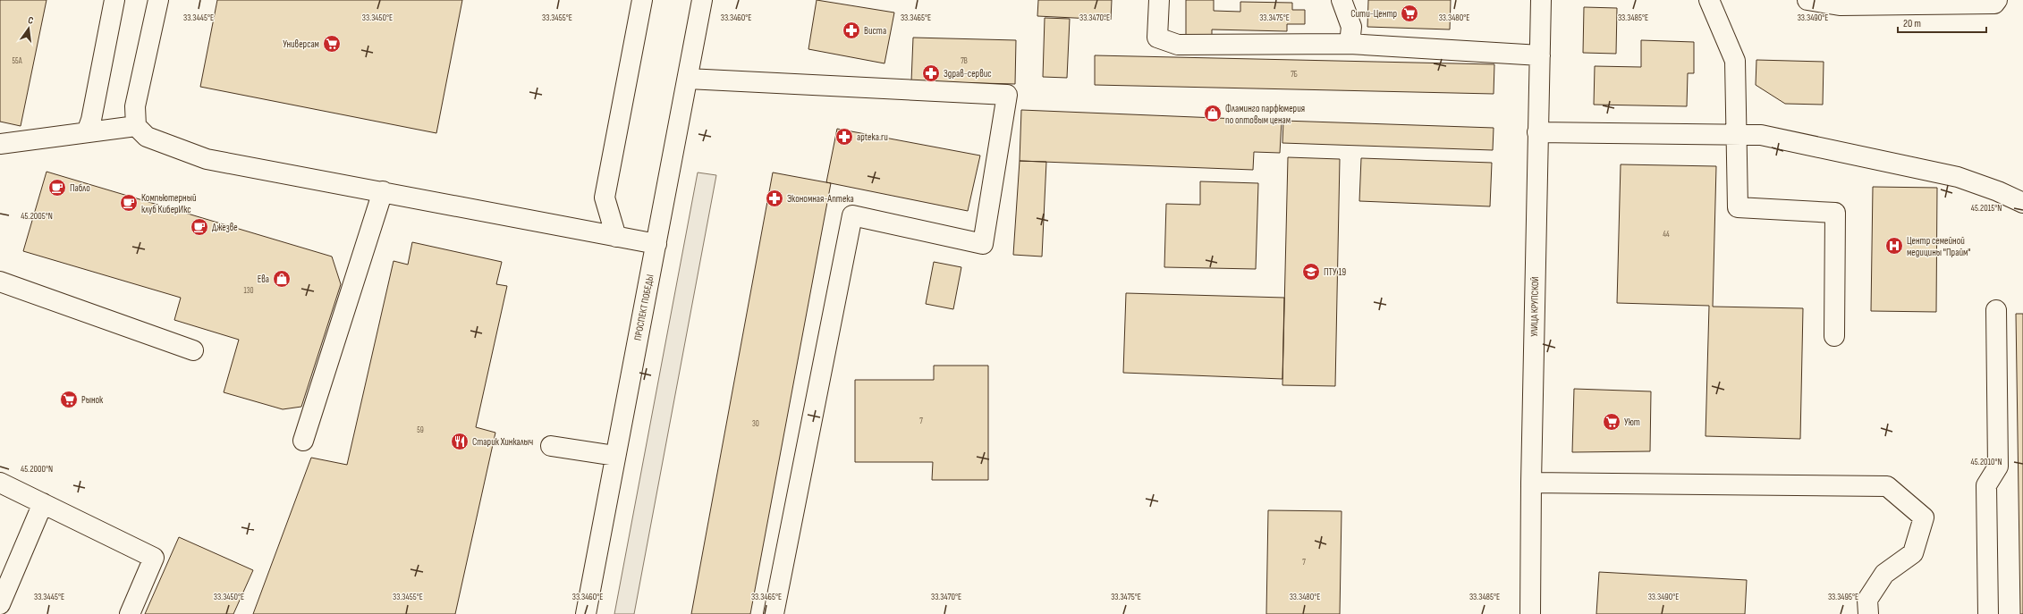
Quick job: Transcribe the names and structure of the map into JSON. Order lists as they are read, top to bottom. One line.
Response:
{"streets":{"street":["УЛИЦА КРУПСКОЙ","ПРОСПЕКТ ПОБЕДЫ"]},"places":{"supermarket":["Сити-Центр","Универсам","Рынок","Уют"],"pharmacy":["Виста","Здрав-сервис","apteka.ru","Экономная-Аптека"],"shop":["Фламинго парфюмерия по оптовым ценам","Ева"],"cafe":["Пабло","Компьютерный клуб КиберИкс","Джезве"],"hospital":["Центр семейной медицины \"Прайм\""],"school or university":["ПТУ 19"],"restaurant":["Старик Хинкалыч"]},"house_numbers":["55А","7В","7Б","44","130","7","30","59","7"],"scale_bar":"20 m","north":"top","coordinates":["33.3445°E","33.3450°E","33.3455°E","33.3460°E","33.3465°E","33.3470°E","33.3475°E","33.3480°E","33.3485°E","33.3490°E","45.2015°N","45.2005°N","45.2010°N","45.2000°N","33.3495°E"]}
